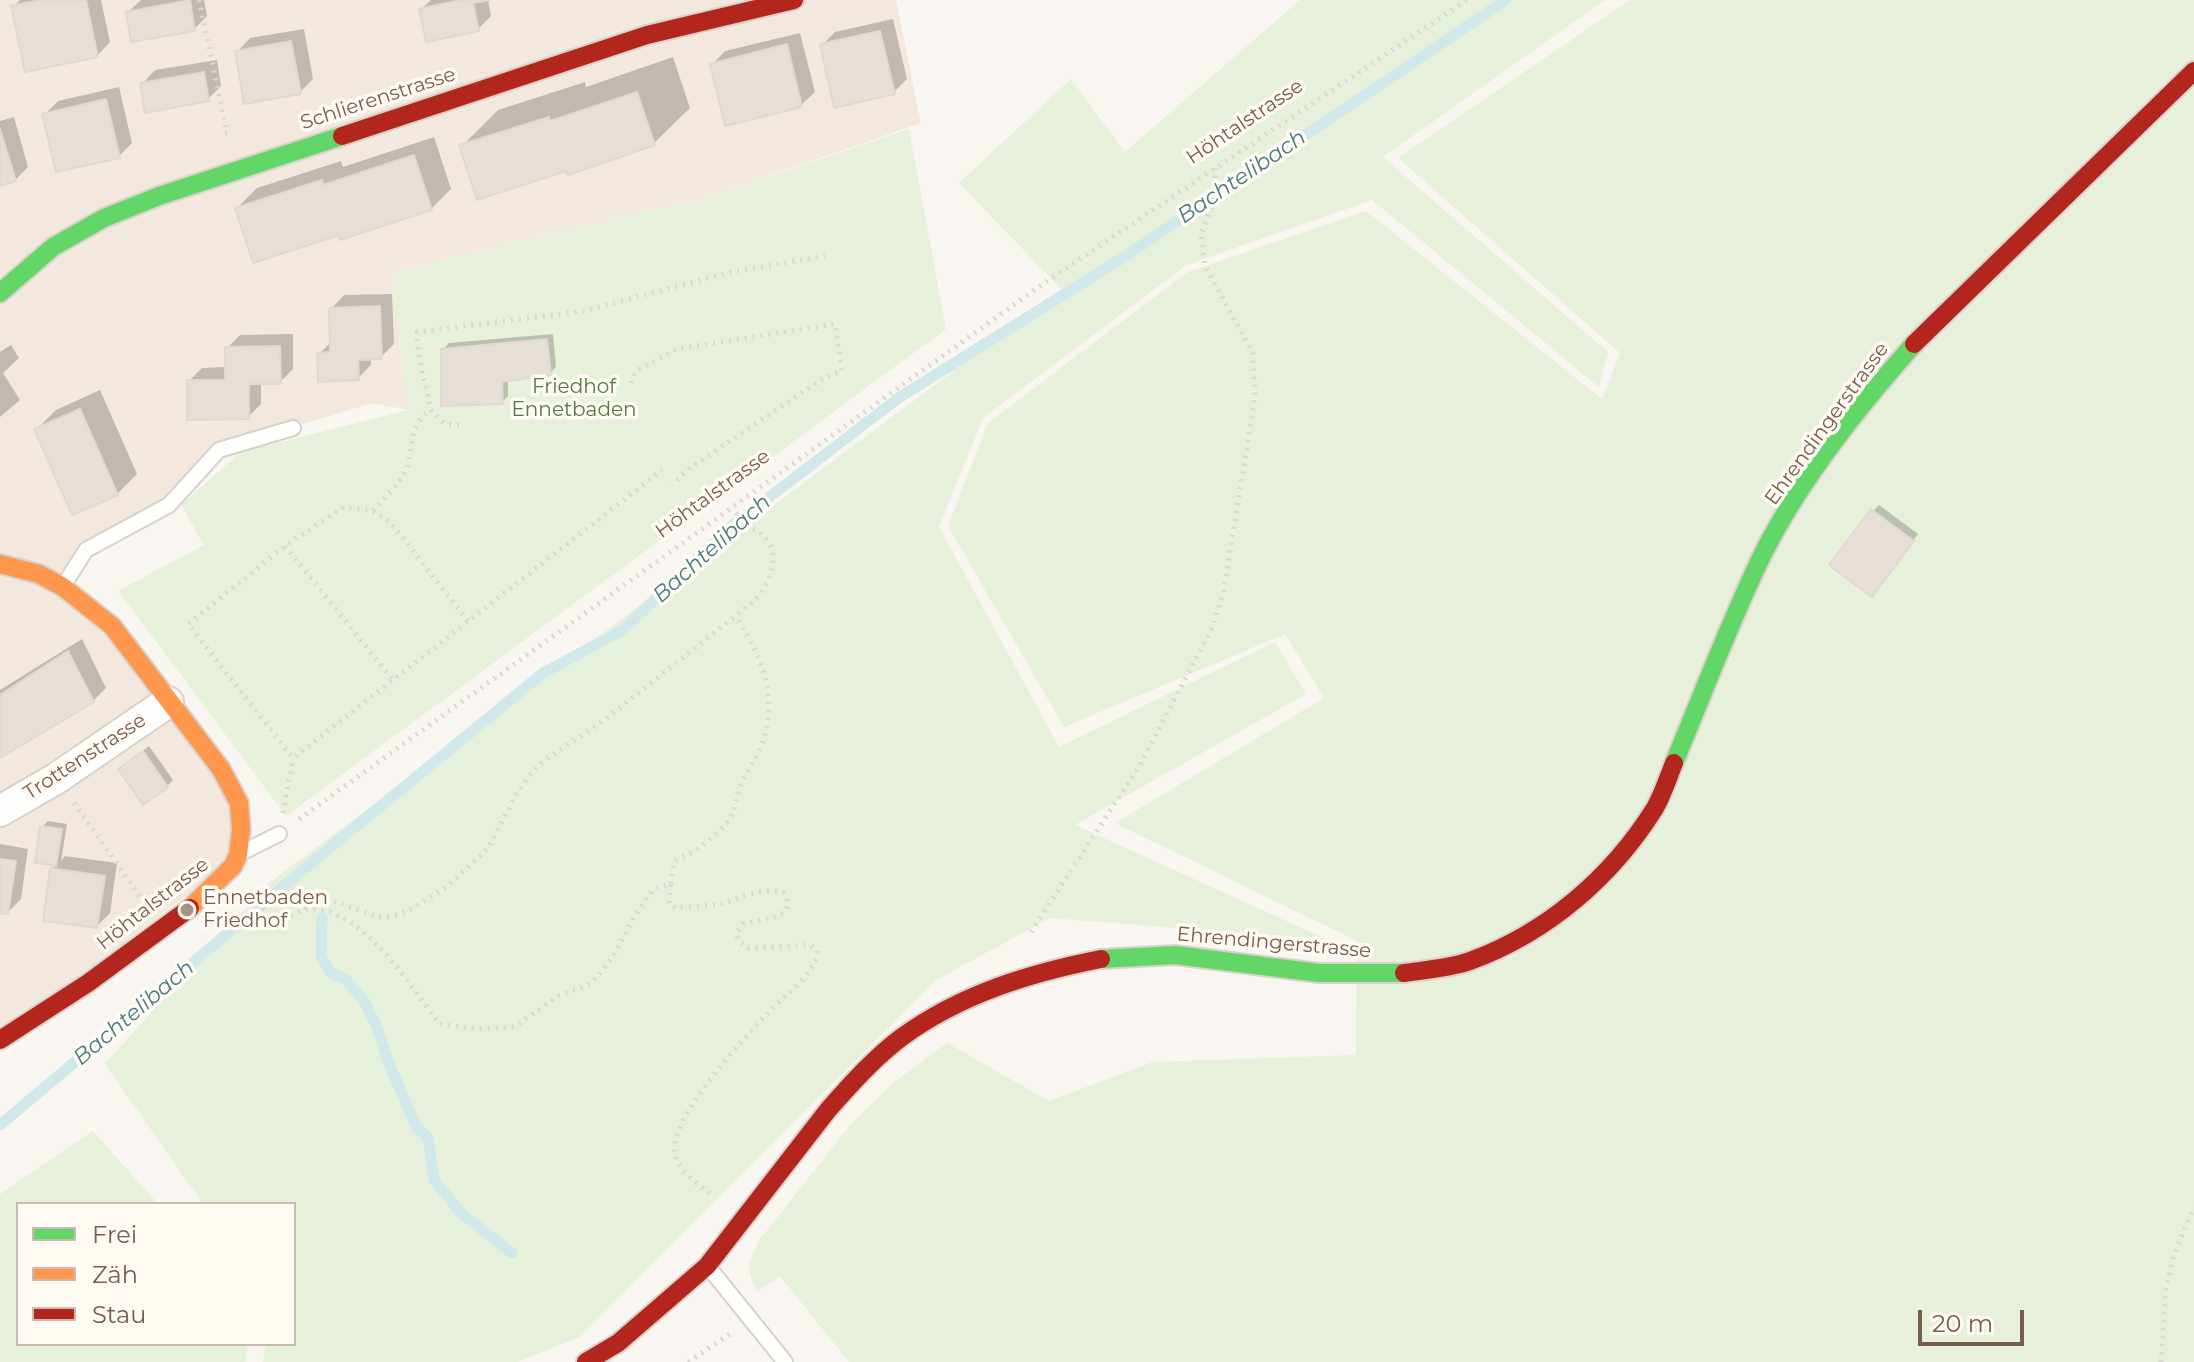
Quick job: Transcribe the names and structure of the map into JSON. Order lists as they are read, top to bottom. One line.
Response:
{"streets":{"main road":["Schlierenstrasse","Höhtalstrasse","Ehrendingerstrasse","Trottenstrasse"]},"crossings":[["Höhtalstrasse","Trottenstrasse"]],"water":["Bachtelibach"],"parks":["Friedhof Ennetbaden"],"places":["Ennetbaden Friedhof"],"legend":["Frei","Zäh","Stau"],"scale_bar":"20 m"}
